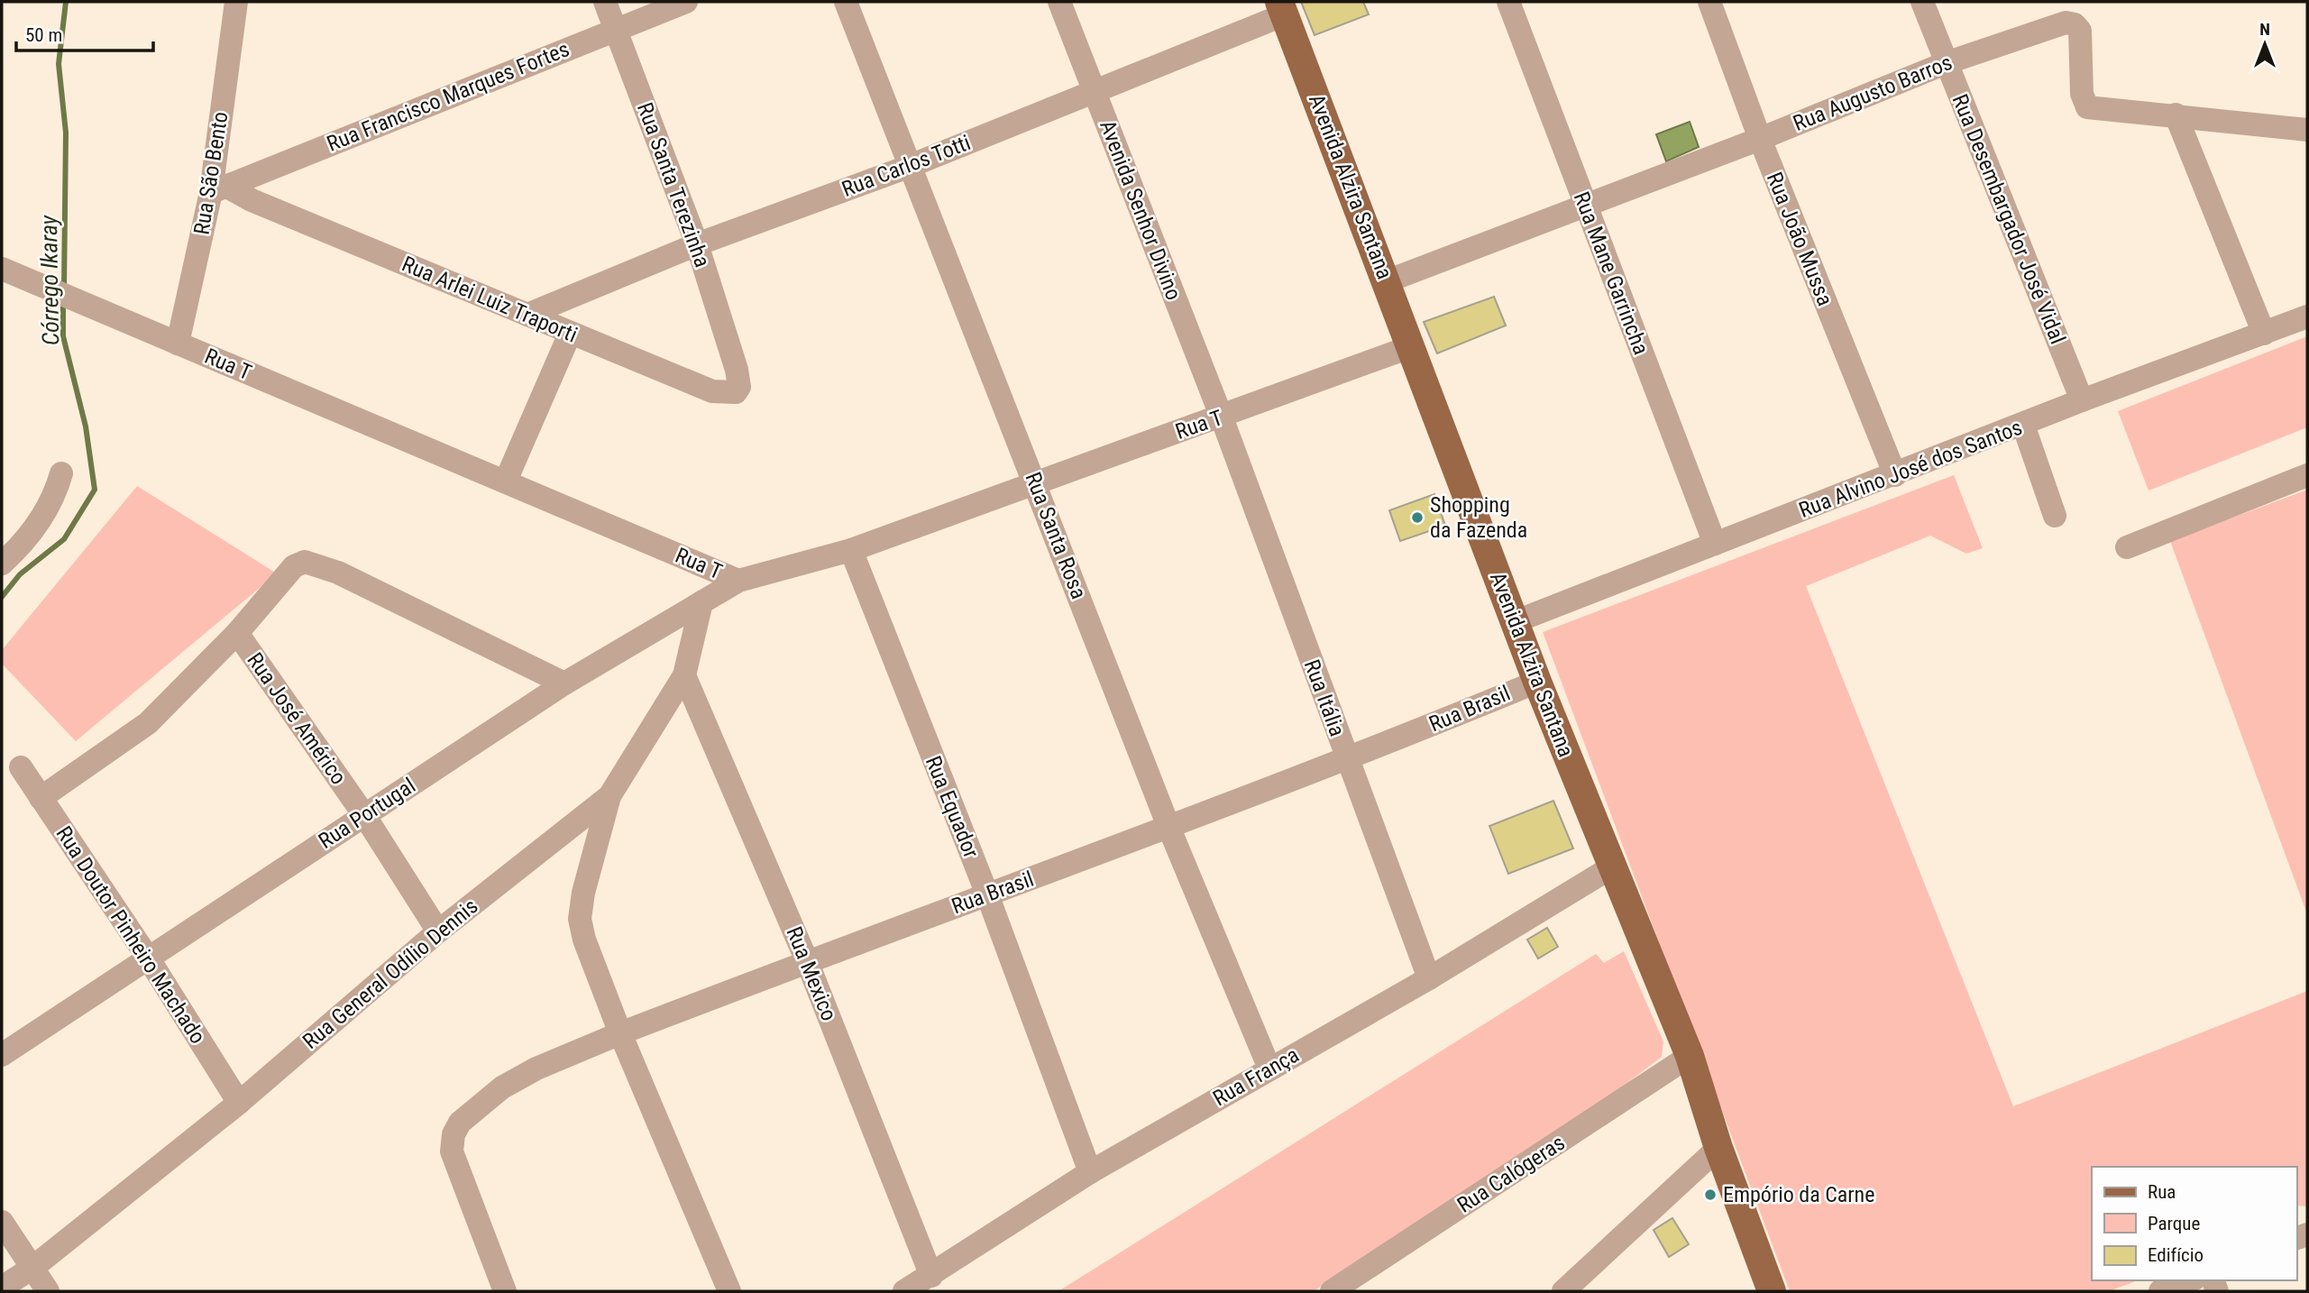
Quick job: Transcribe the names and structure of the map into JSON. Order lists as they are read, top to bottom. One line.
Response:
{"streets":{"main road":["Avenida Alzira Santana"],"street":["Rua Augusto Barros","Rua Francisco Marques Fortes","Rua Carlos Totti","Rua São Bento","Rua Santa Terezinha","Avenida Senhor Divino","Rua Desembargador José Vidal","Rua João Mussa","Rua Mane Garrincha","Rua Arlei Luiz Traporti","Rua T","Rua Alvino José dos Santos","Rua Santa Rosa","Rua Itália","Rua Brasil","Rua José Américo","Rua Equador","Rua Portugal","Rua Doutor Pinheiro Machado","Rua General Odílio Dennis","Rua Mexico","Rua França","Rua Calógeras"]},"crossings":[["Rua Augusto Barros","Avenida Alzira Santana"],["Rua Augusto Barros","Rua Desembargador José Vidal"],["Rua Augusto Barros","Rua João Mussa"],["Rua Augusto Barros","Rua Mane Garrincha"],["Rua Francisco Marques Fortes","Rua São Bento"],["Rua Francisco Marques Fortes","Rua Santa Terezinha"],["Rua Francisco Marques Fortes","Rua Arlei Luiz Traporti"],["Rua Carlos Totti","Rua Santa Terezinha"],["Rua Carlos Totti","Avenida Alzira Santana"],["Rua Carlos Totti","Avenida Senhor Divino"],["Rua Carlos Totti","Rua Arlei Luiz Traporti"],["Rua Carlos Totti","Rua Santa Rosa"],["Rua São Bento","Rua Arlei Luiz Traporti"],["Rua São Bento","Rua T"],["Rua Santa Terezinha","Rua Arlei Luiz Traporti"],["Avenida Alzira Santana","Rua T"],["Avenida Alzira Santana","Rua Alvino José dos Santos"],["Avenida Alzira Santana","Rua Brasil"],["Avenida Alzira Santana","Rua França"],["Avenida Alzira Santana","Rua Calógeras"],["Avenida Senhor Divino","Rua T"],["Avenida Senhor Divino","Rua Itália"],["Rua Desembargador José Vidal","Rua Alvino José dos Santos"],["Rua João Mussa","Rua Alvino José dos Santos"],["Rua Mane Garrincha","Rua Alvino José dos Santos"],["Rua T","Rua Santa Rosa"],["Rua T","Rua Itália"],["Rua T","Rua Equador"],["Rua T","Rua Portugal"],["Rua Santa Rosa","Rua Brasil"],["Rua Santa Rosa","Rua França"],["Rua Itália","Rua Brasil"],["Rua Itália","Rua França"],["Rua Brasil","Rua Equador"],["Rua Brasil","Rua Mexico"],["Rua José Américo","Rua Portugal"],["Rua José Américo","Rua General Odílio Dennis"],["Rua Equador","Rua França"],["Rua Portugal","Rua Doutor Pinheiro Machado"],["Rua Portugal","Rua General Odílio Dennis"],["Rua Doutor Pinheiro Machado","Rua General Odílio Dennis"],["Rua General Odílio Dennis","Rua Mexico"],["Rua Mexico","Rua França"]],"water":["Córrego Ikaray"],"places":["Shopping da Fazenda","Empório da Carne"],"legend":["Rua","Parque","Edifício"],"scale_bar":"50 m","north":"top"}
